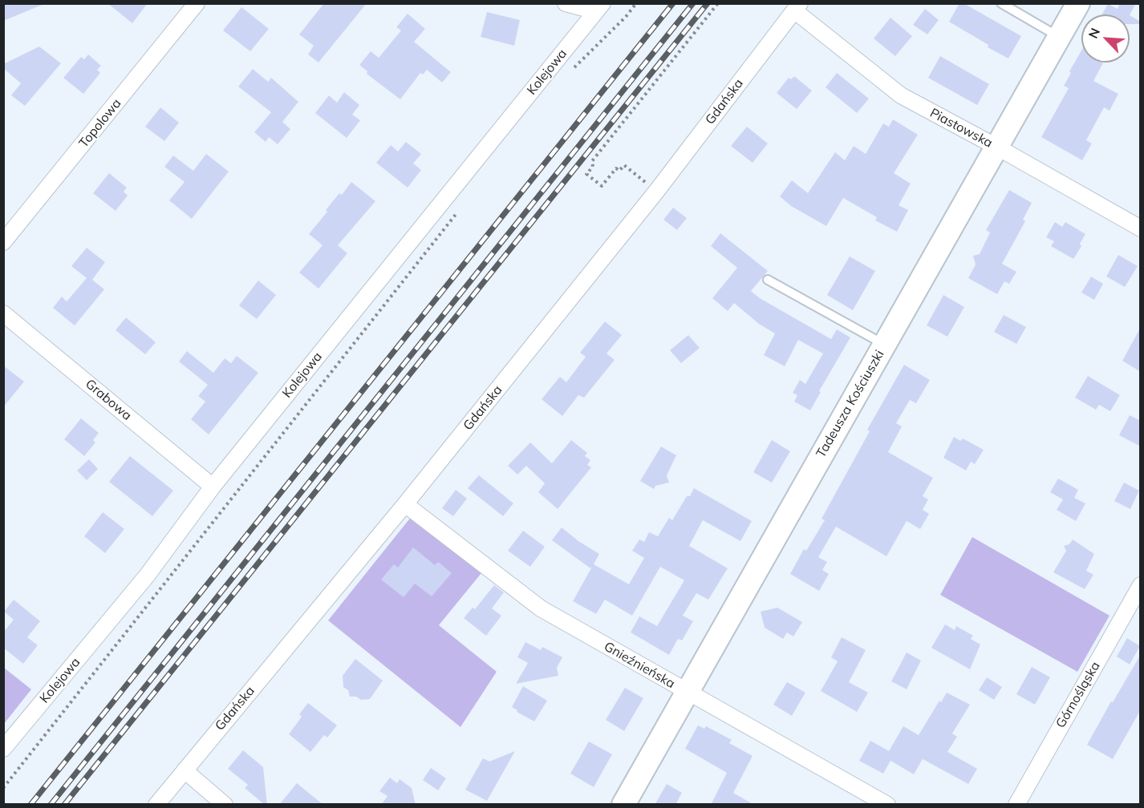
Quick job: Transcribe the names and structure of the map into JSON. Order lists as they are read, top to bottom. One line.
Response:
{"streets":{"street":["Kolejowa","Gdańska","Topolowa","Piastowska","Grabowa","Tadeusza Kościuszki","Gnieźnieńska","Górnośląska"]},"crossings":[["Kolejowa","Grabowa"],["Gdańska","Piastowska"],["Gdańska","Gnieźnieńska"],["Piastowska","Tadeusza Kościuszki"],["Tadeusza Kościuszki","Gnieźnieńska"]],"north":"top left"}
